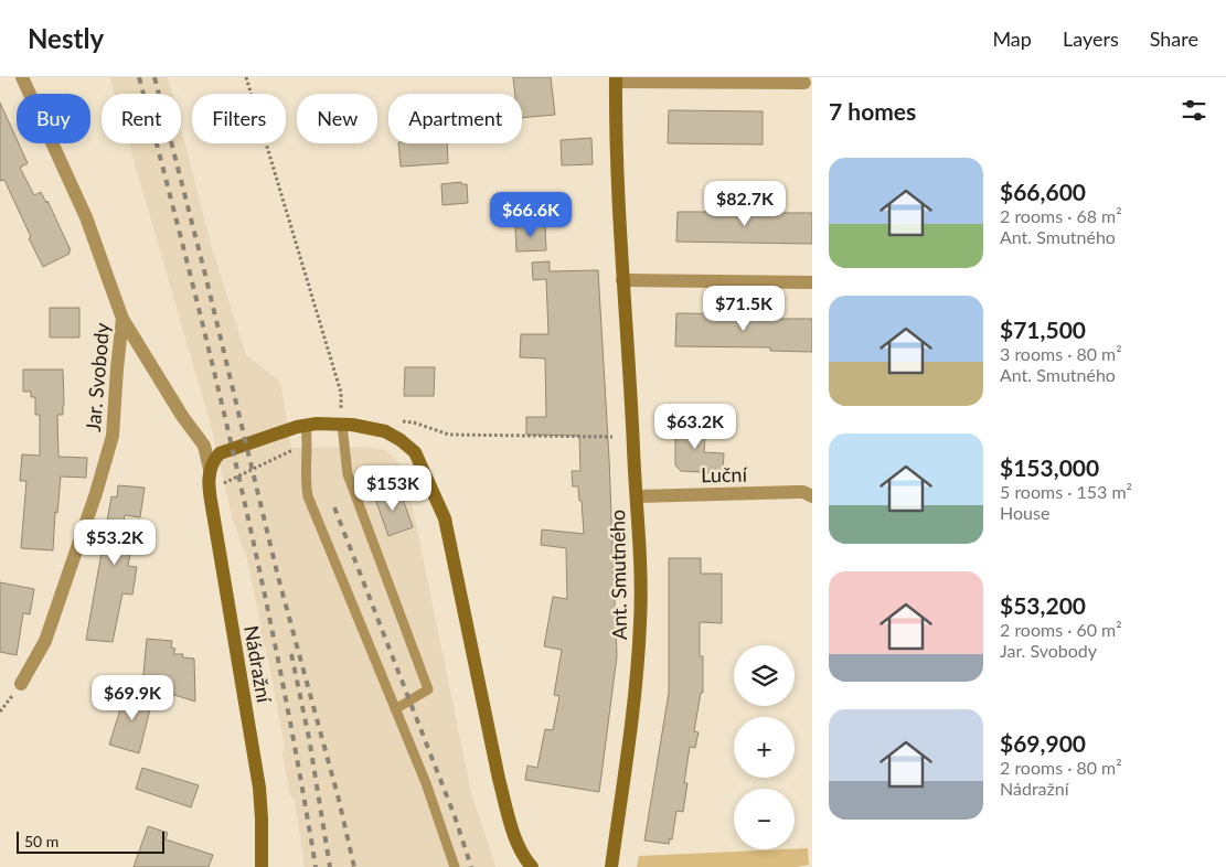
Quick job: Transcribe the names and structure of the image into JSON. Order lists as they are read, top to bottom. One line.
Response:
{"streets":{"street":["Jar. Svobody","Luční","Ant. Smutného","Nádražní"]},"crossings":[["Luční","Ant. Smutného"]],"scale_bar":"50 m","page":{"header":"Nestly","nav":["Map","Layers","Share"],"heading":"7 homes","chip":["Buy","Rent","Filters","New","Apartment"],"list":[{"name":"$66,600","note":"2 rooms · 68 m² · Ant. Smutného"},{"name":"$71,500","note":"3 rooms · 80 m² · Ant. Smutného"},{"name":"$153,000","note":"5 rooms · 153 m² · House"},{"name":"$53,200","note":"2 rooms · 60 m² · Jar. Svobody"},{"name":"$69,900","note":"2 rooms · 80 m² · Nádražní"}],"price":["$82.7K","$66.6K","$71.5K","$63.2K","$153K","$53.2K","$69.9K"],"map_buttons":["+","−"],"scale":"50 m"}}
